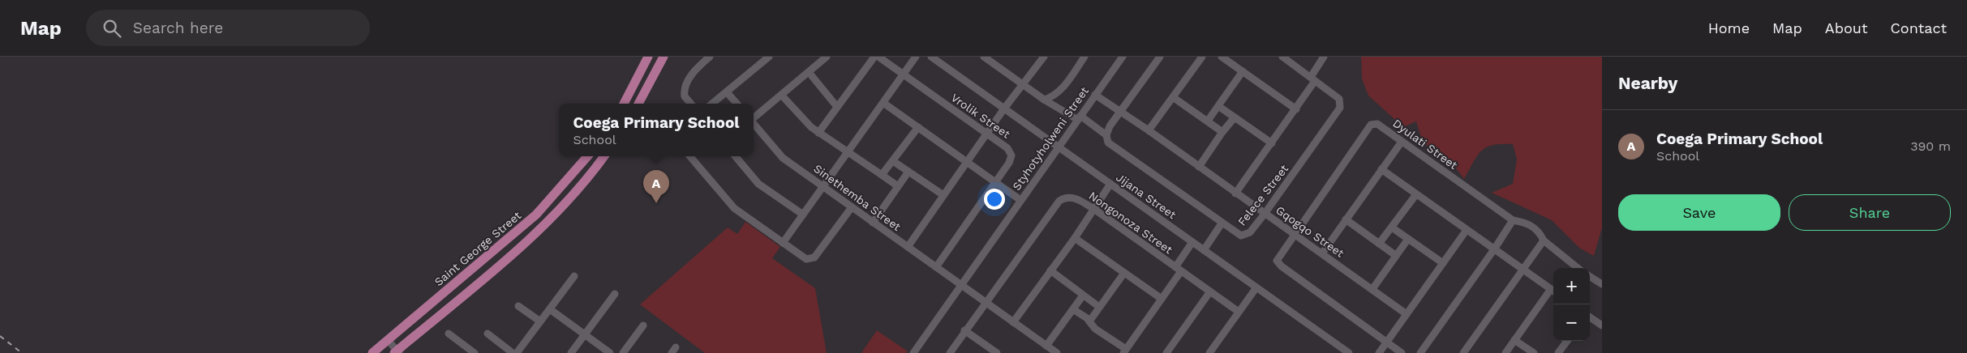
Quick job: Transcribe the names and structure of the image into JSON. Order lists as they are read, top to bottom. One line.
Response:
{"streets":{"main road":["Saint George Street"],"street":["Vrolik Street","Styhotyholweni Street","Dyulati Street","Felece Street","Jijana Street","Sinethemba Street","Nongonoza Street","Gqogqo Street"]},"crossings":[["Vrolik Street","Sinethemba Street"],["Styhotyholweni Street","Felece Street"],["Styhotyholweni Street","Jijana Street"],["Styhotyholweni Street","Sinethemba Street"],["Styhotyholweni Street","Gqogqo Street"],["Dyulati Street","Gqogqo Street"],["Felece Street","Gqogqo Street"],["Sinethemba Street","Nongonoza Street"]],"page":{"header":"Map","search":"Search here","nav":["Home","Map","About","Contact"],"heading":"Nearby","popup":["Coega Primary School","School"],"list":[{"mark":"A","name":"Coega Primary School","note":"School","value":"390 m"}],"pins":"A","buttons":["Save","Share"],"map_buttons":["+","−"]}}
